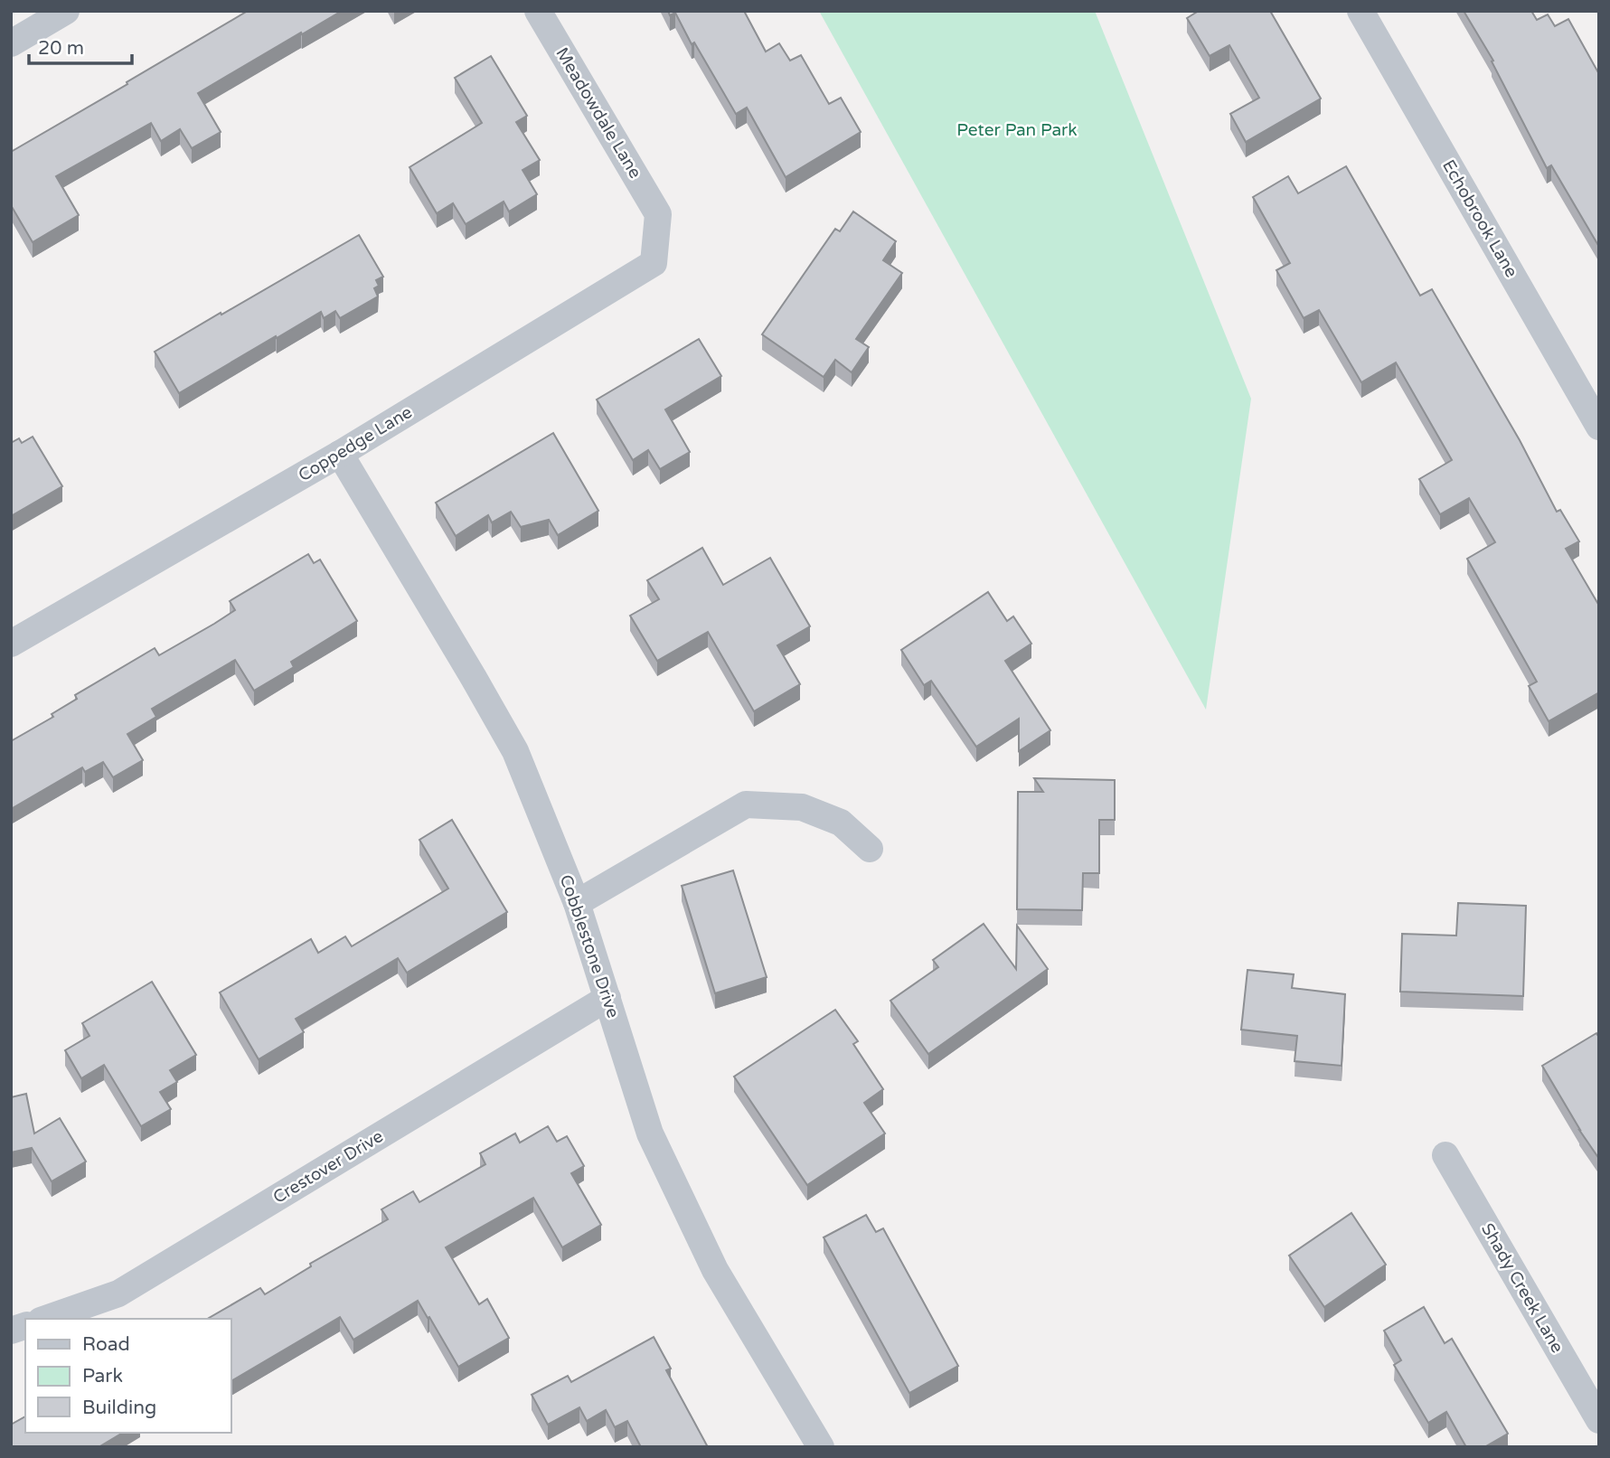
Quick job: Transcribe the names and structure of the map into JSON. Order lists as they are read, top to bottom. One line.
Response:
{"streets":{"street":["Meadowdale Lane","Echobrook Lane","Coppedge Lane","Cobblestone Drive","Crestover Drive","Shady Creek Lane"]},"crossings":[["Meadowdale Lane","Coppedge Lane"],["Coppedge Lane","Cobblestone Drive"],["Cobblestone Drive","Crestover Drive"]],"parks":["Peter Pan Park"],"legend":["Road","Park","Building"],"scale_bar":"20 m"}
